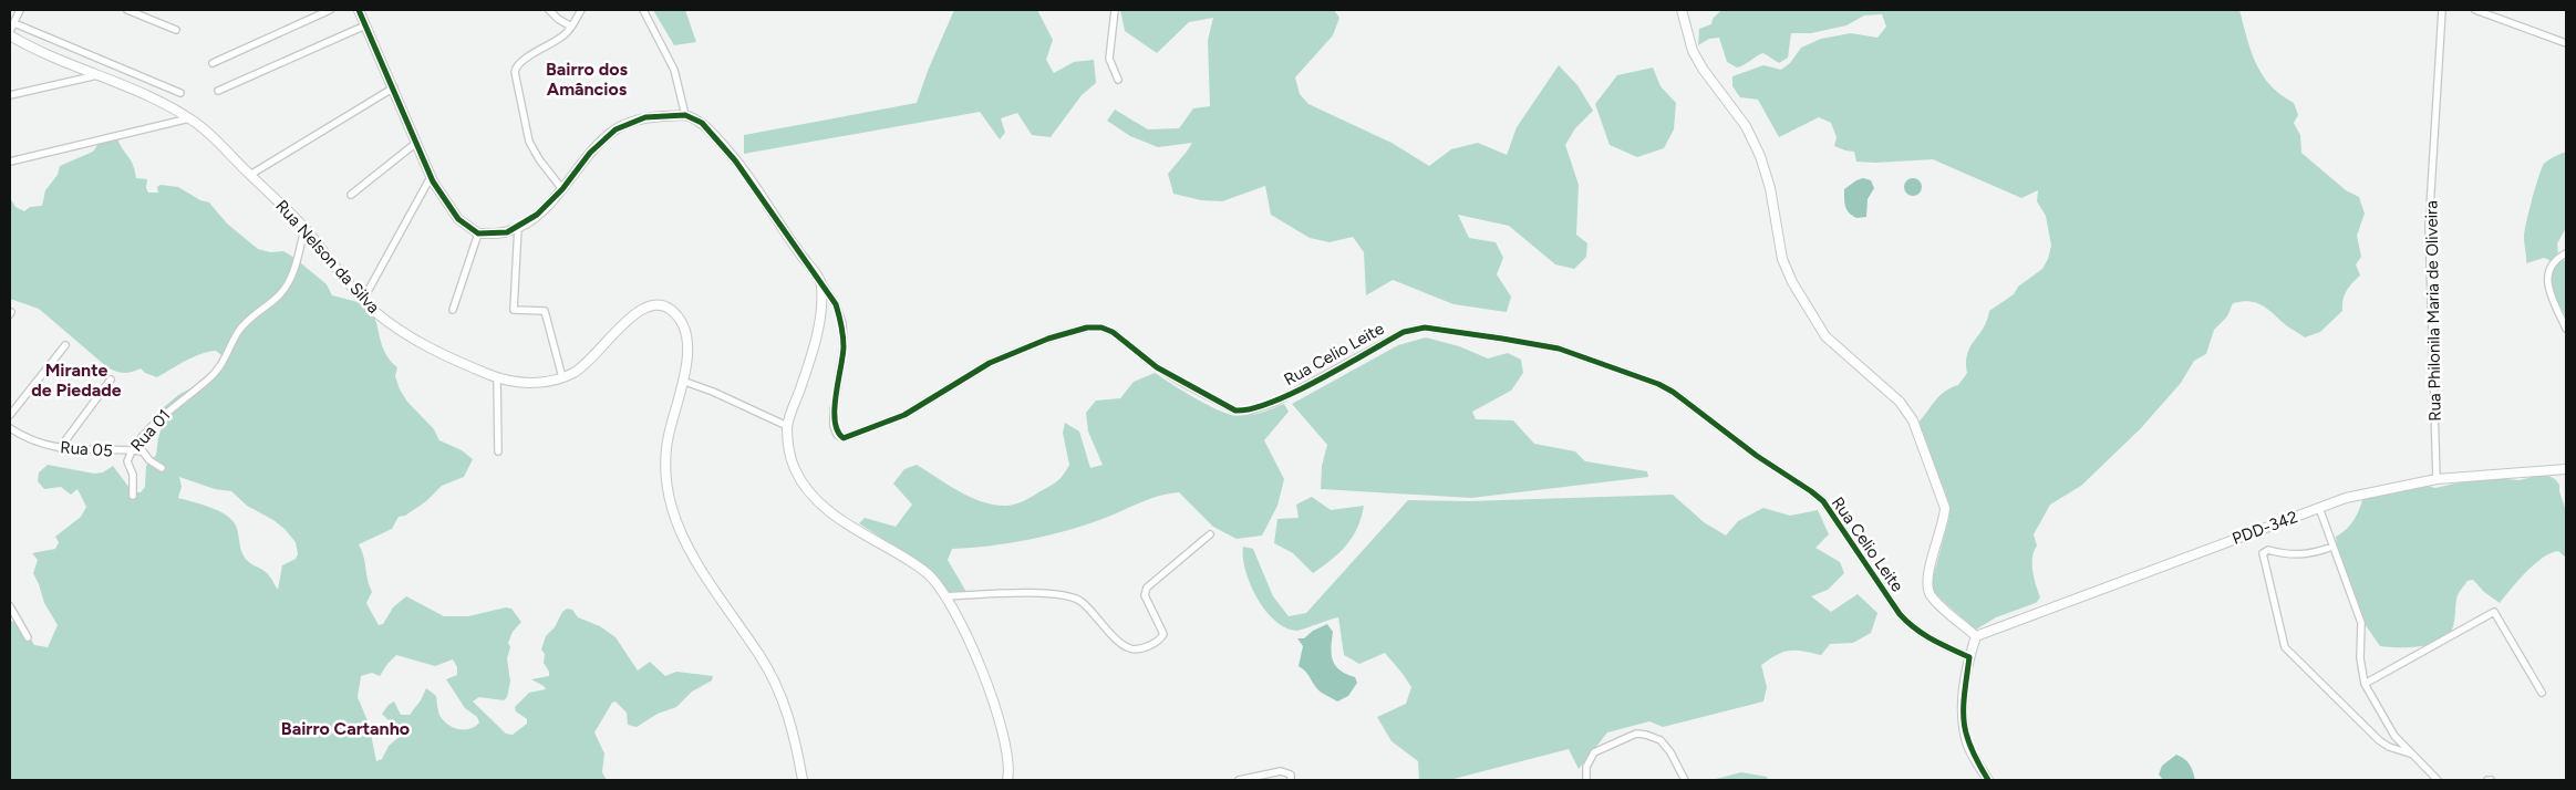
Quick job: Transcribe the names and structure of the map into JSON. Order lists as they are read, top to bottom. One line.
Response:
{"streets":{"street":["Rua Nelson da Silva","Rua Philonila Maria de Oliveira","Rua Celio Leite","Rua 01","Rua 05","PDD-342"]},"crossings":[["Rua Nelson da Silva","Rua 01"],["Rua Philonila Maria de Oliveira","PDD-342"],["Rua 01","Rua 05"]],"districts":["Bairro dos Amâncios","Mirante de Piedade","Bairro Cartanho"]}
